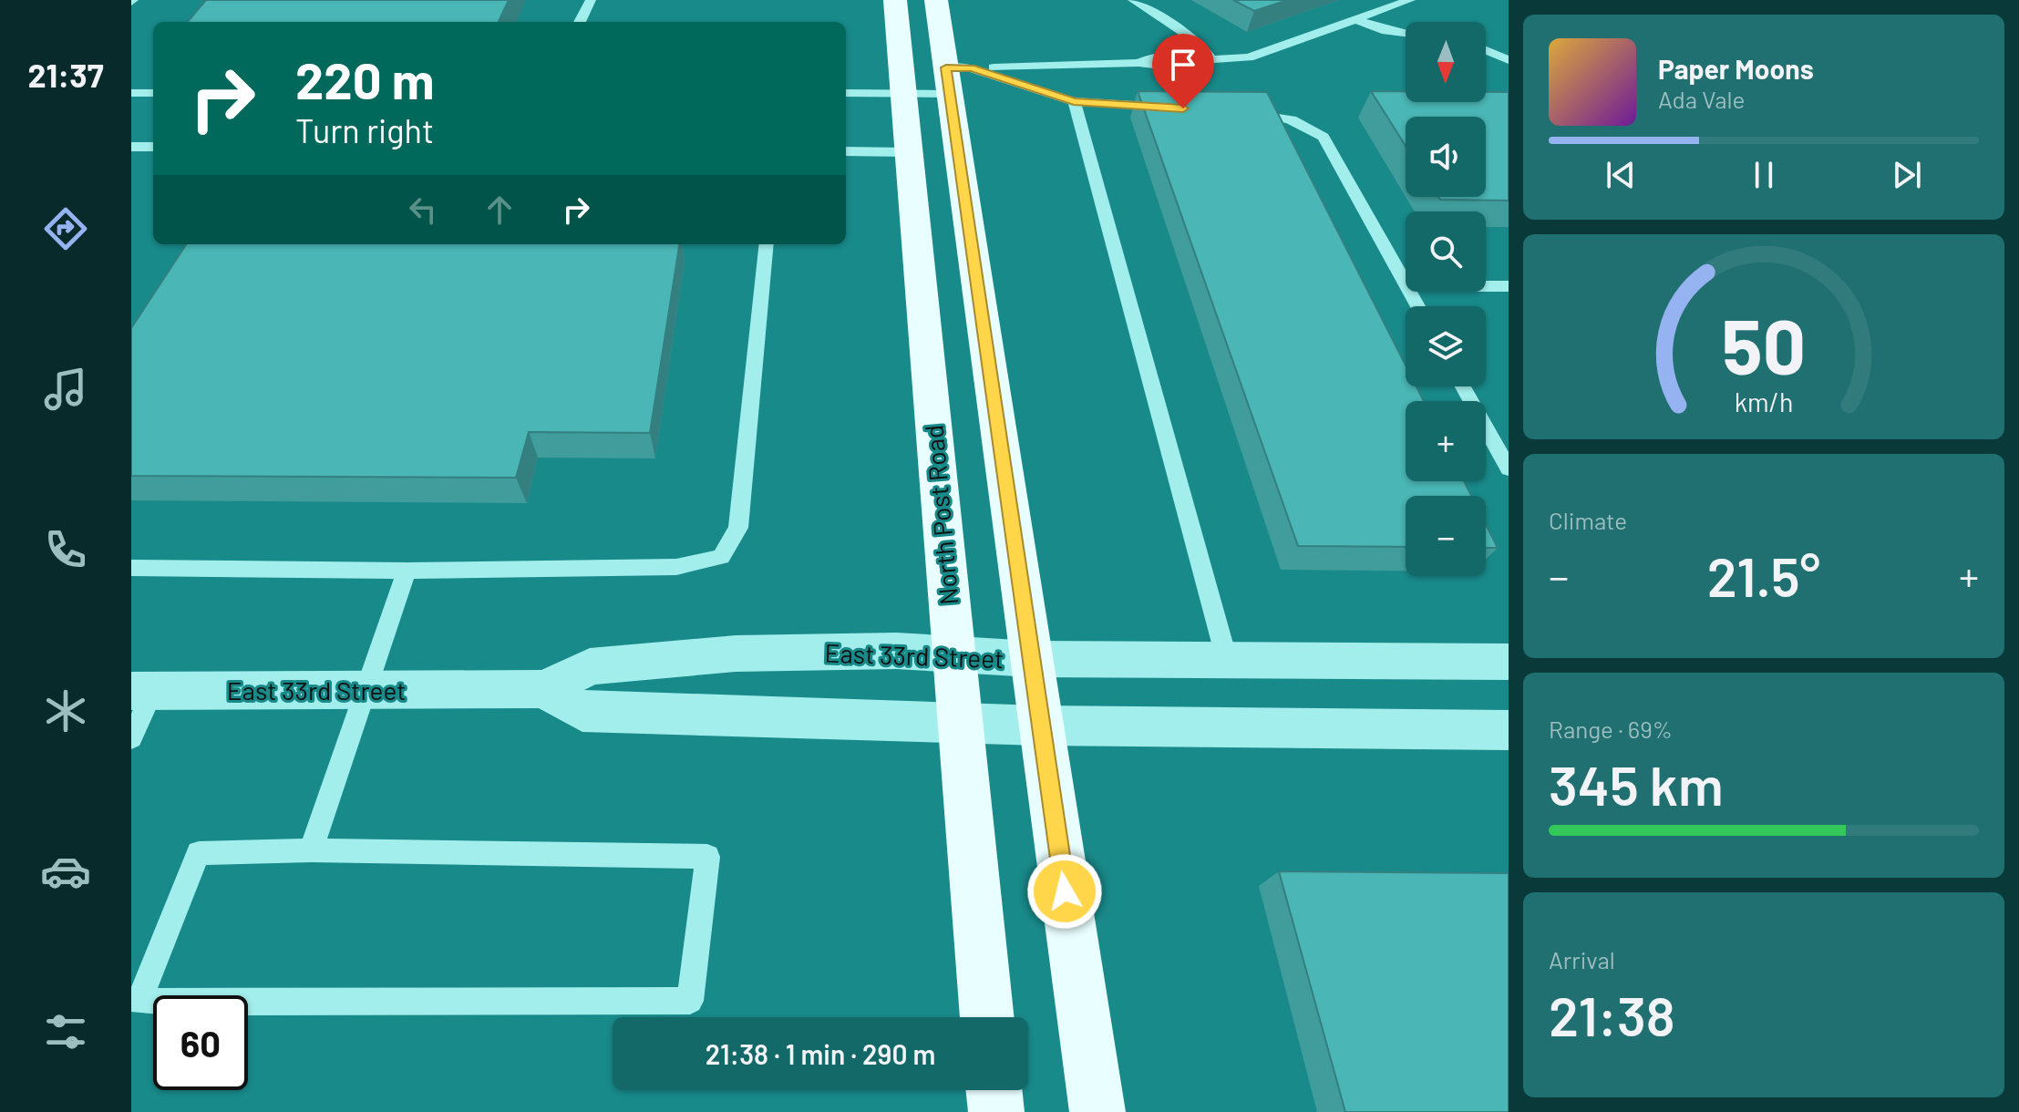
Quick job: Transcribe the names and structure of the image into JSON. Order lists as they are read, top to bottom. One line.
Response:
{"streets":{"main road":["North Post Road"],"street":["East 33rd Street"]},"crossings":[["North Post Road","East 33rd Street"]],"north":"bottom","page":{"tabs":"21:37","map_buttons":["+","−"],"turn":["220 m","Turn right"],"song":["Paper Moons","Ada Vale"],"tile":["Climate",["Range · 69%","345 km"],["Arrival","21:38"]],"heat":["−","21.5°","+"],"limit":"60","trip":"21:38 · 1 min · 290 m","gauge":["50","km/h"]}}
